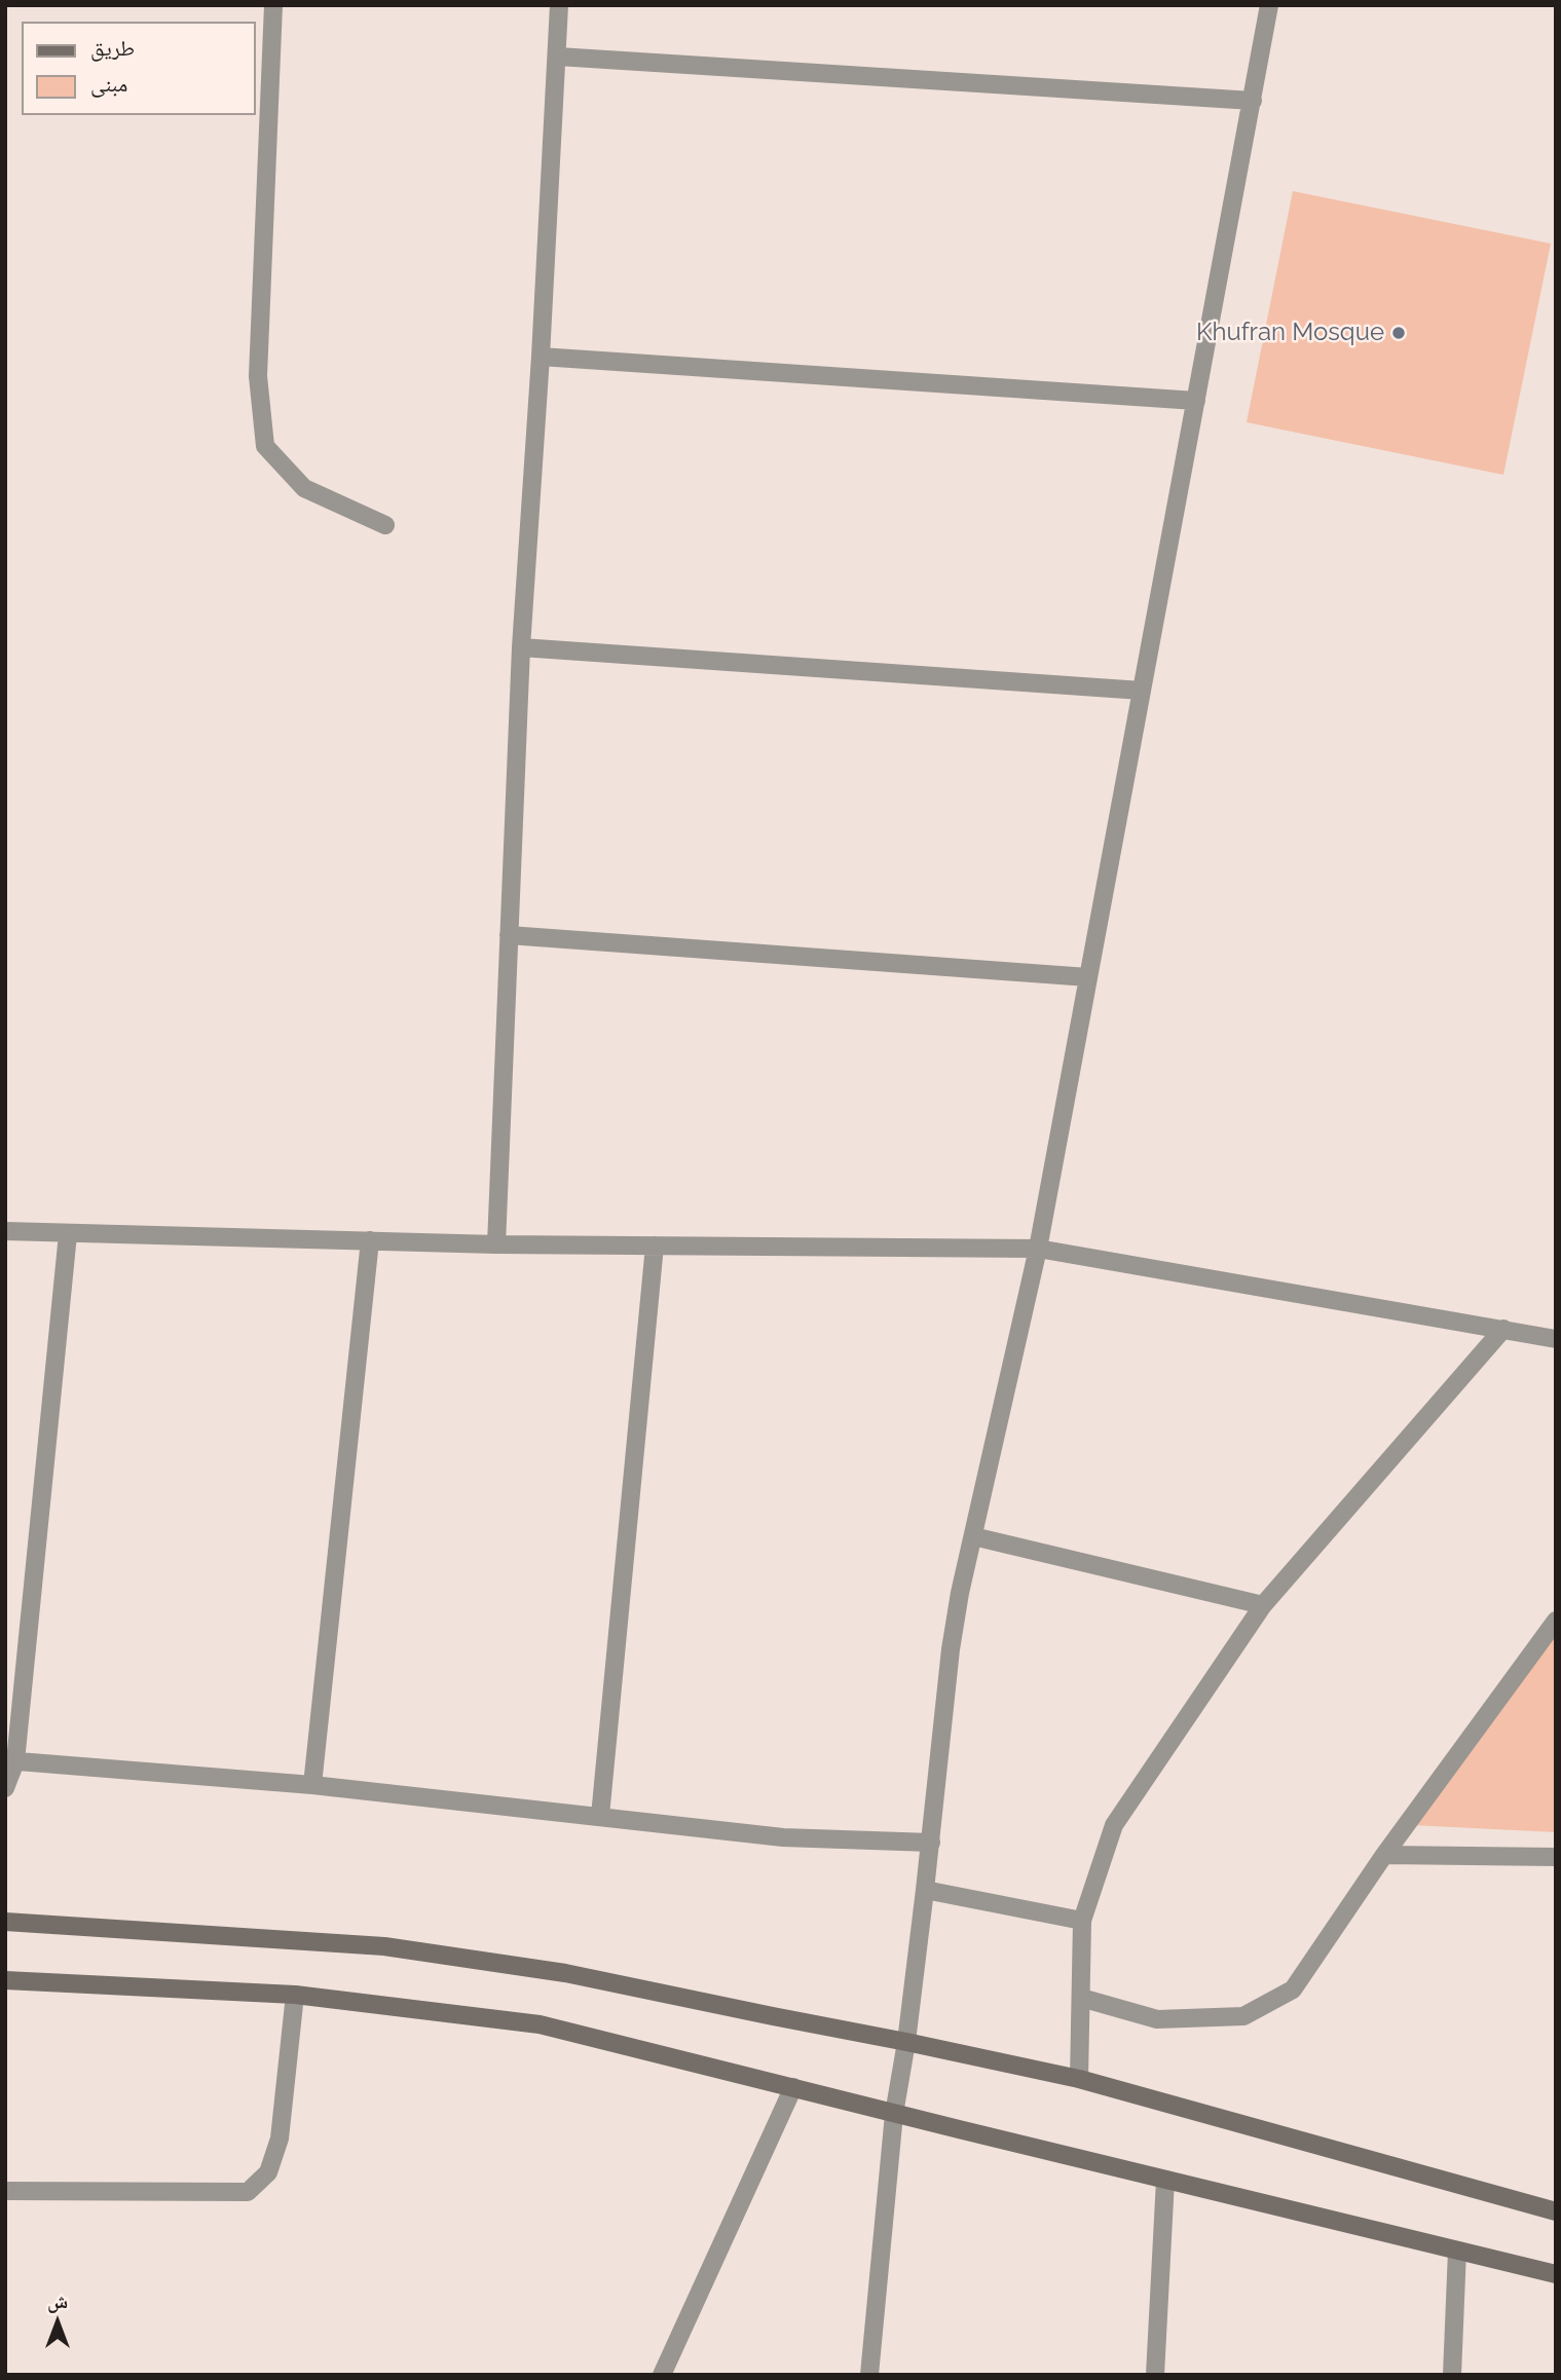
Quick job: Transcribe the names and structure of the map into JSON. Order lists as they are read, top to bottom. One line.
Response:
{"places":["Khufran Mosque"],"legend":["طريق","مبنى"],"north":"top"}
